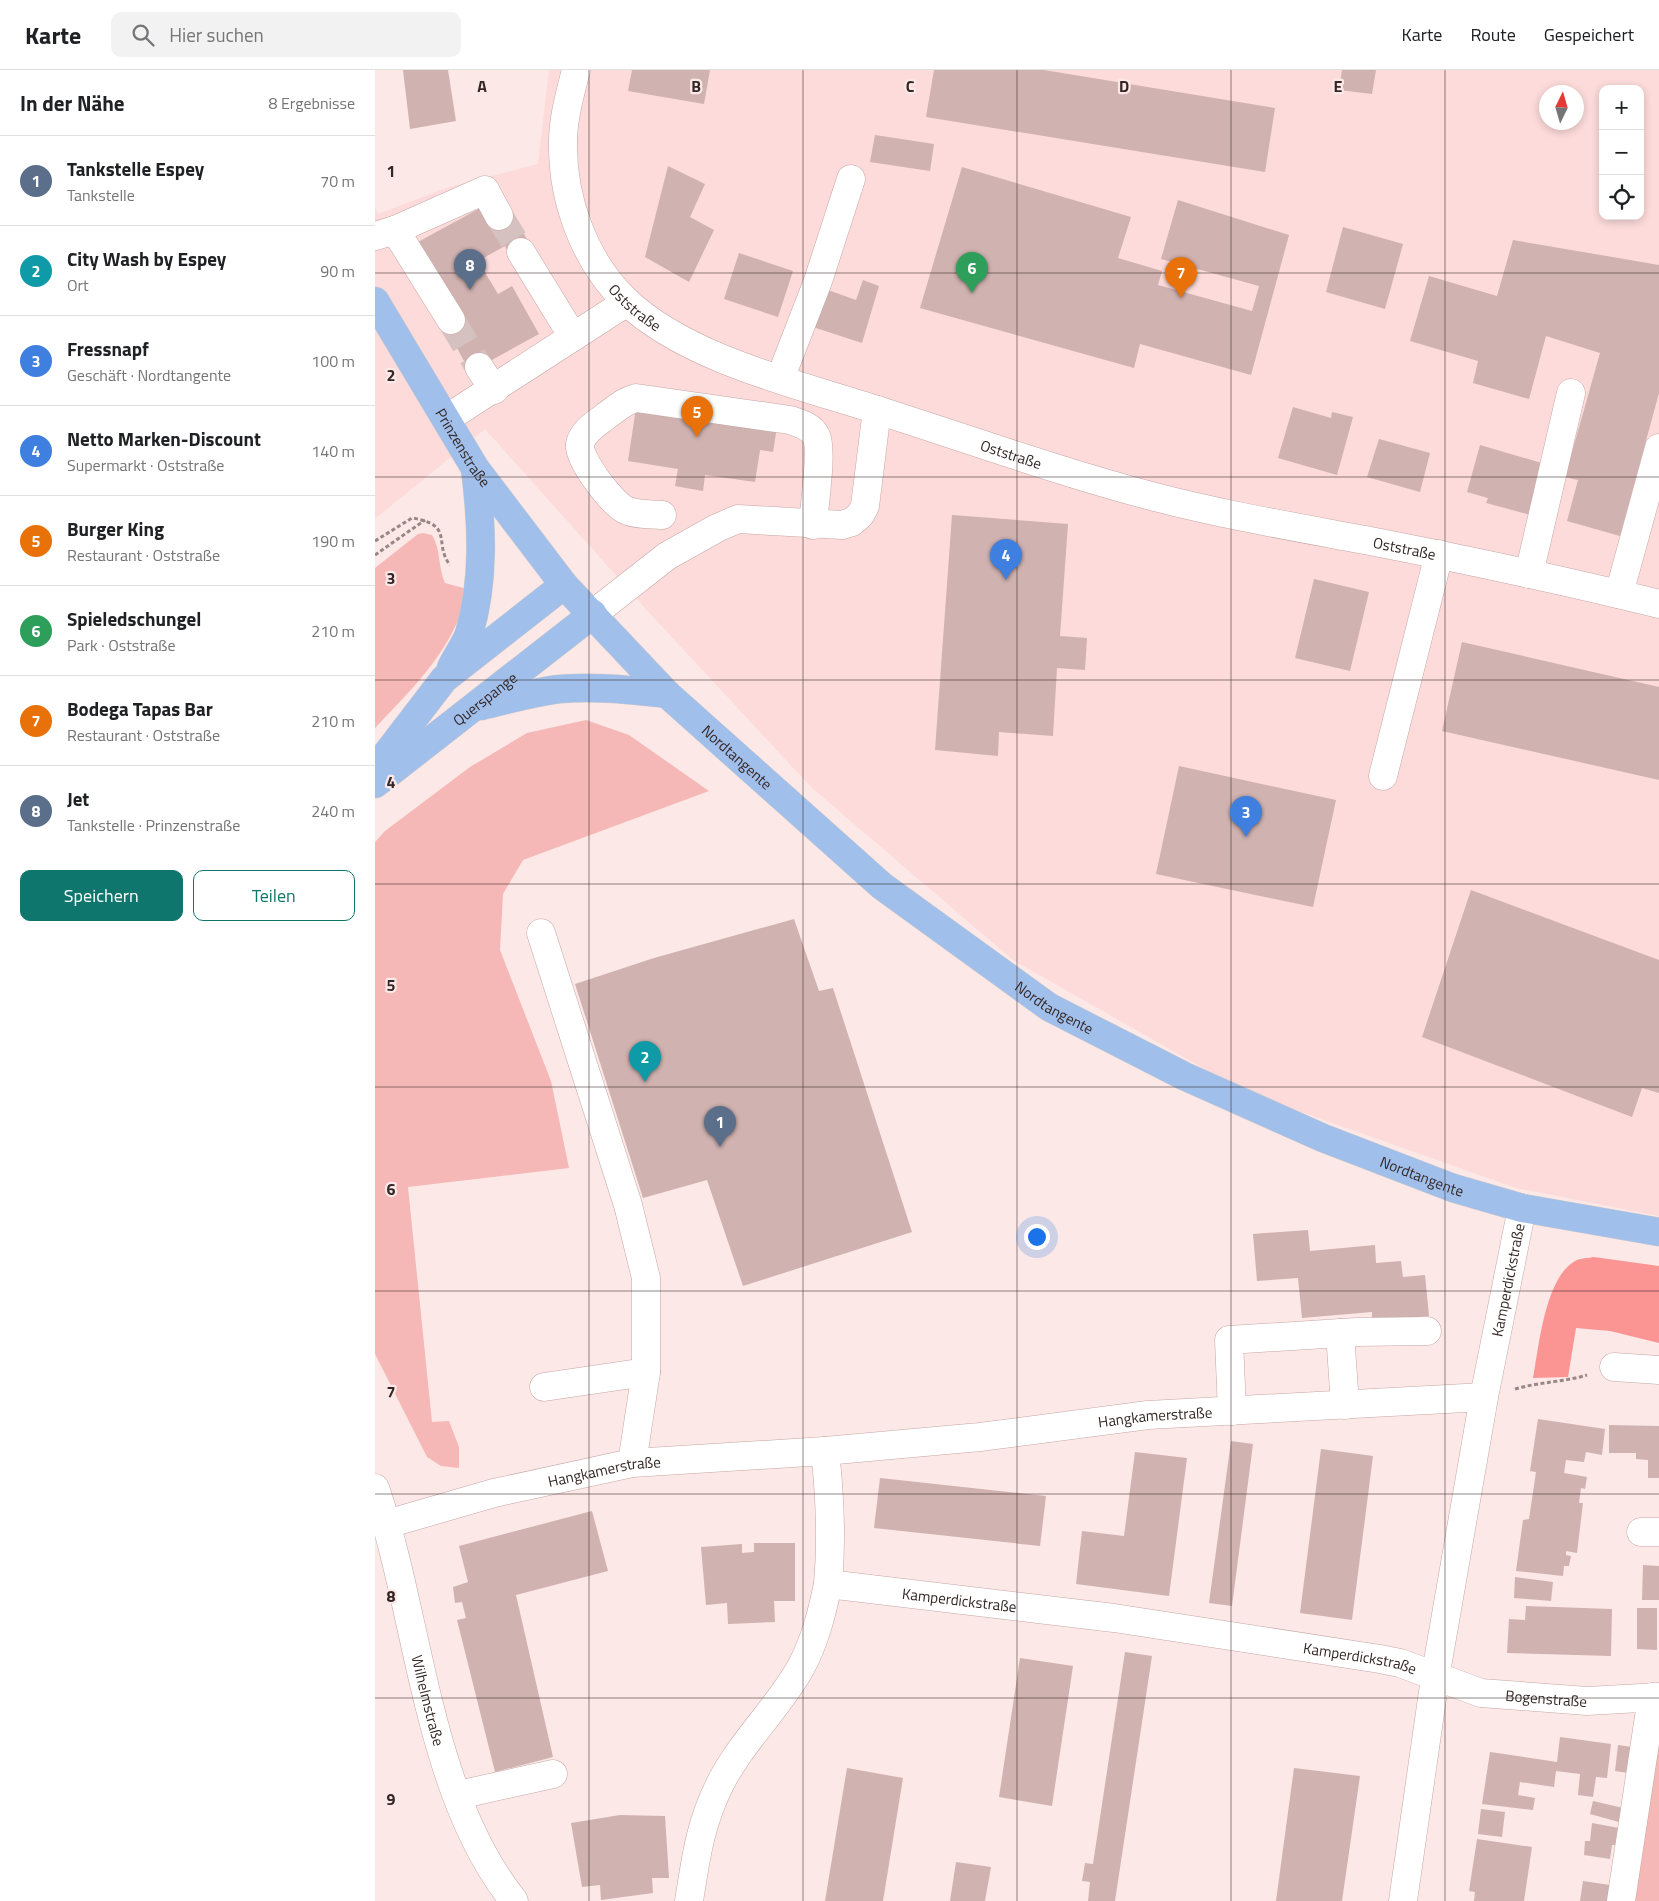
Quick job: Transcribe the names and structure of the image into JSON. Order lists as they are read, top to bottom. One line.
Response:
{"streets":{"main road":["Prinzenstraße","Querspange","Nordtangente"],"street":["Oststraße","Kamperdickstraße","Hangkamerstraße","Bogenstraße","Wilhelmstraße"]},"crossings":[["Prinzenstraße","Nordtangente"],["Querspange","Nordtangente"],["Nordtangente","Kamperdickstraße"],["Kamperdickstraße","Hangkamerstraße"],["Kamperdickstraße","Bogenstraße"],["Hangkamerstraße","Wilhelmstraße"]],"north":"top","page":{"header":"Karte","search":"Hier suchen","nav":["Karte","Route","Gespeichert"],"heading":["In der Nähe","8 Ergebnisse"],"map_buttons":["+","−"],"list":[{"mark":"1","name":"Tankstelle Espey","note":"Tankstelle","value":"70 m"},{"mark":"2","name":"City Wash by Espey","note":"Ort","value":"90 m"},{"mark":"3","name":"Fressnapf","note":"Geschäft · Nordtangente","value":"100 m"},{"mark":"4","name":"Netto Marken-Discount","note":"Supermarkt · Oststraße","value":"140 m"},{"mark":"5","name":"Burger King","note":"Restaurant · Oststraße","value":"190 m"},{"mark":"6","name":"Spieledschungel","note":"Park · Oststraße","value":"210 m"},{"mark":"7","name":"Bodega Tapas Bar","note":"Restaurant · Oststraße","value":"210 m"},{"mark":"8","name":"Jet","note":"Tankstelle · Prinzenstraße","value":"240 m"}],"pins":["8","6","7","5","4","3","2","1"],"buttons":["Speichern","Teilen"]},"grid":{"columns":["A","B","C","D","E"],"rows":["1","2","3","4","5","6","7","8","9"]}}
